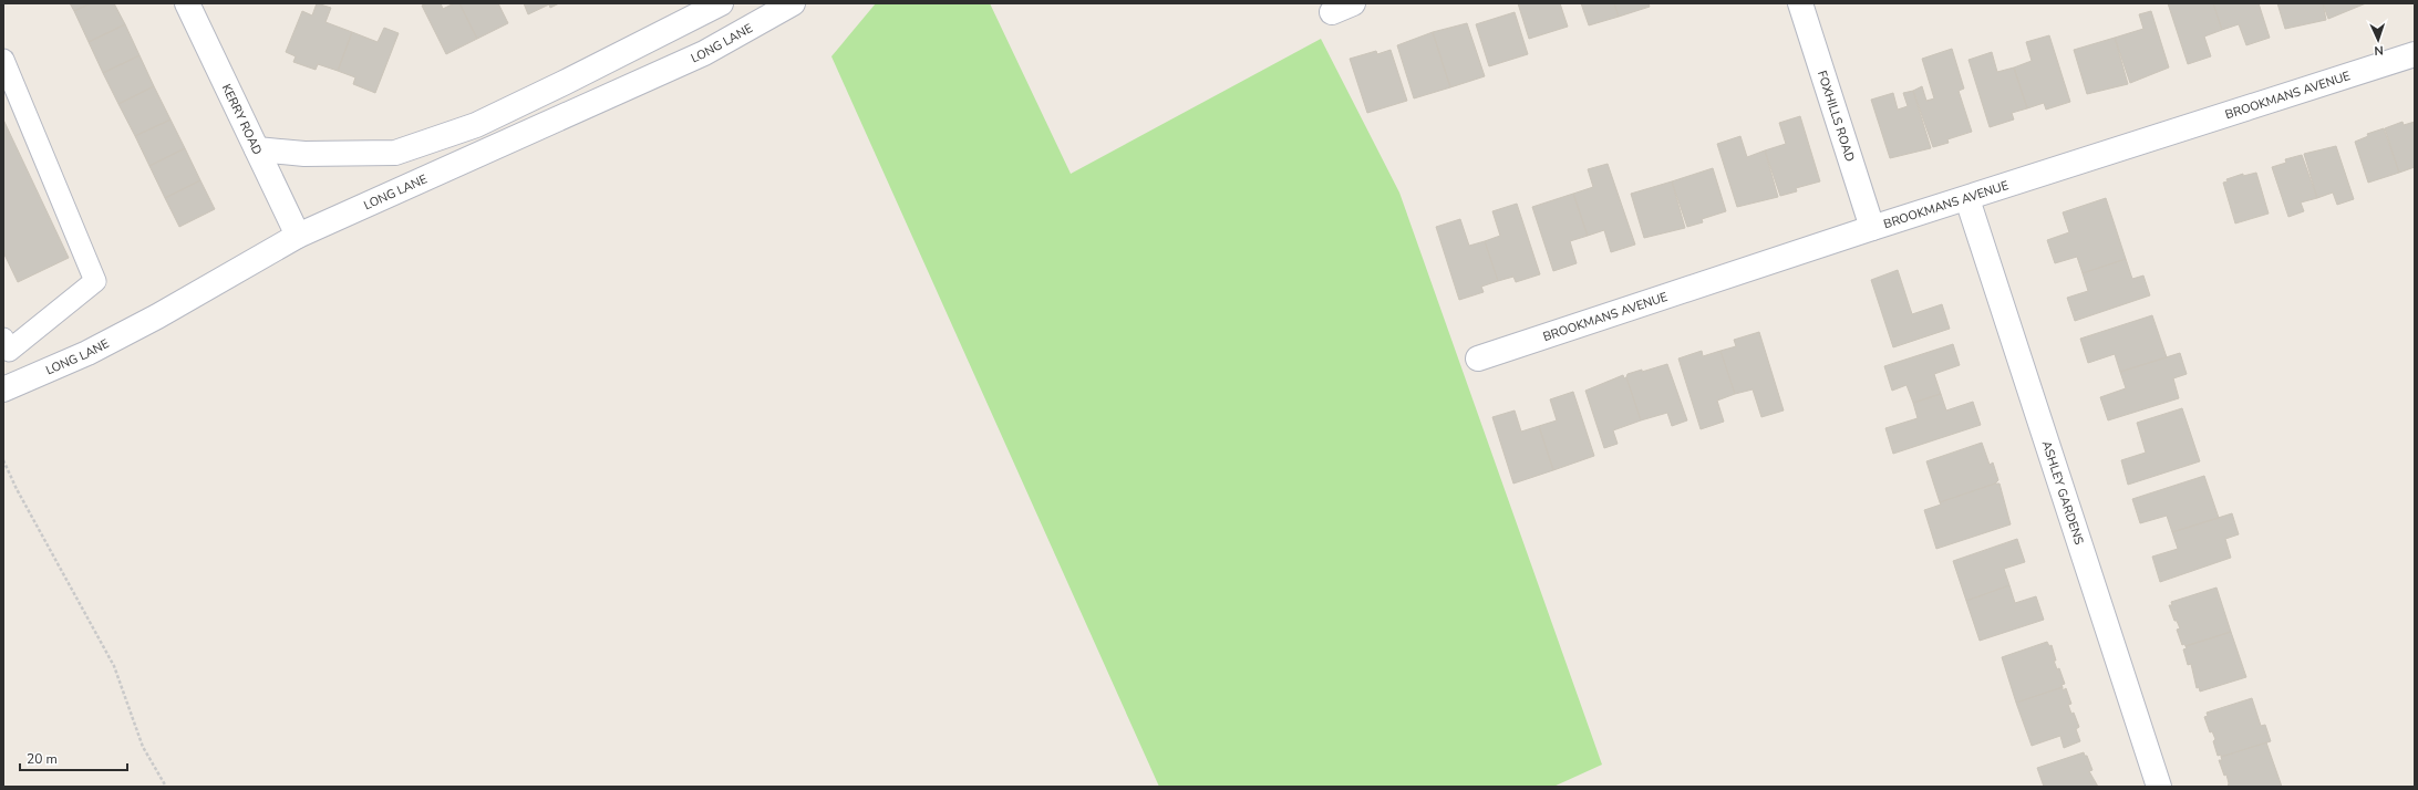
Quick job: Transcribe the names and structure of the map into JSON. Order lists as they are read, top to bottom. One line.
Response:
{"streets":{"street":["LONG LANE","BROOKMANS AVENUE","FOXHILLS ROAD","KERRY ROAD","ASHLEY GARDENS"]},"crossings":[["LONG LANE","KERRY ROAD"],["BROOKMANS AVENUE","FOXHILLS ROAD"],["BROOKMANS AVENUE","ASHLEY GARDENS"]],"scale_bar":"20 m","north":"bottom"}
